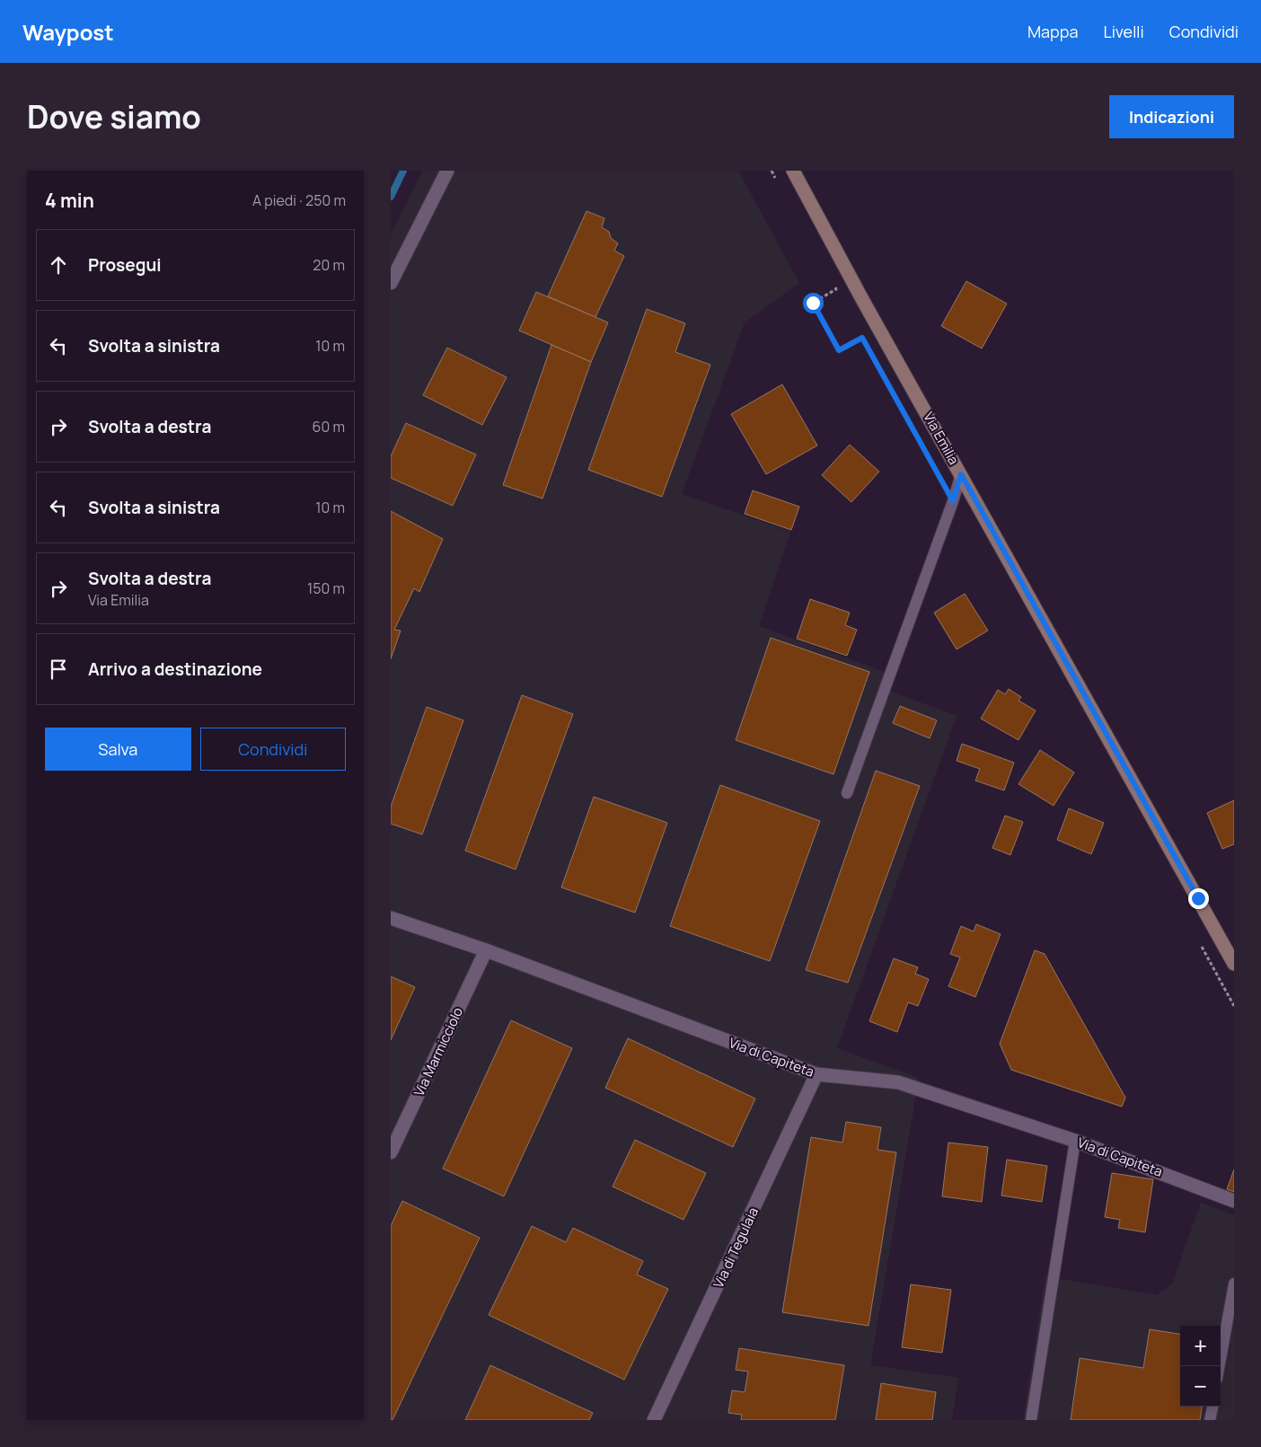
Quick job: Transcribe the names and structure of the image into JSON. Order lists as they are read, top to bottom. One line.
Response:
{"streets":{"main road":["Via Emilia"],"street":["Via Marmicciolo","Via di Capiteta","Via di Tegulaia"]},"crossings":[["Via Marmicciolo","Via di Capiteta"],["Via di Capiteta","Via di Tegulaia"]],"page":{"header":"Waypost","nav":["Mappa","Livelli","Condividi"],"title":"Dove siamo","buttons":["Indicazioni",["Salva","Condividi"]],"heading":["4 min","A piedi · 250 m"],"list":[["Prosegui","20 m"],["Svolta a sinistra","10 m"],["Svolta a destra","60 m"],["Svolta a sinistra","10 m"],["Svolta a destra","Via Emilia","150 m"],"Arrivo a destinazione"],"map_buttons":["+","−"]}}
